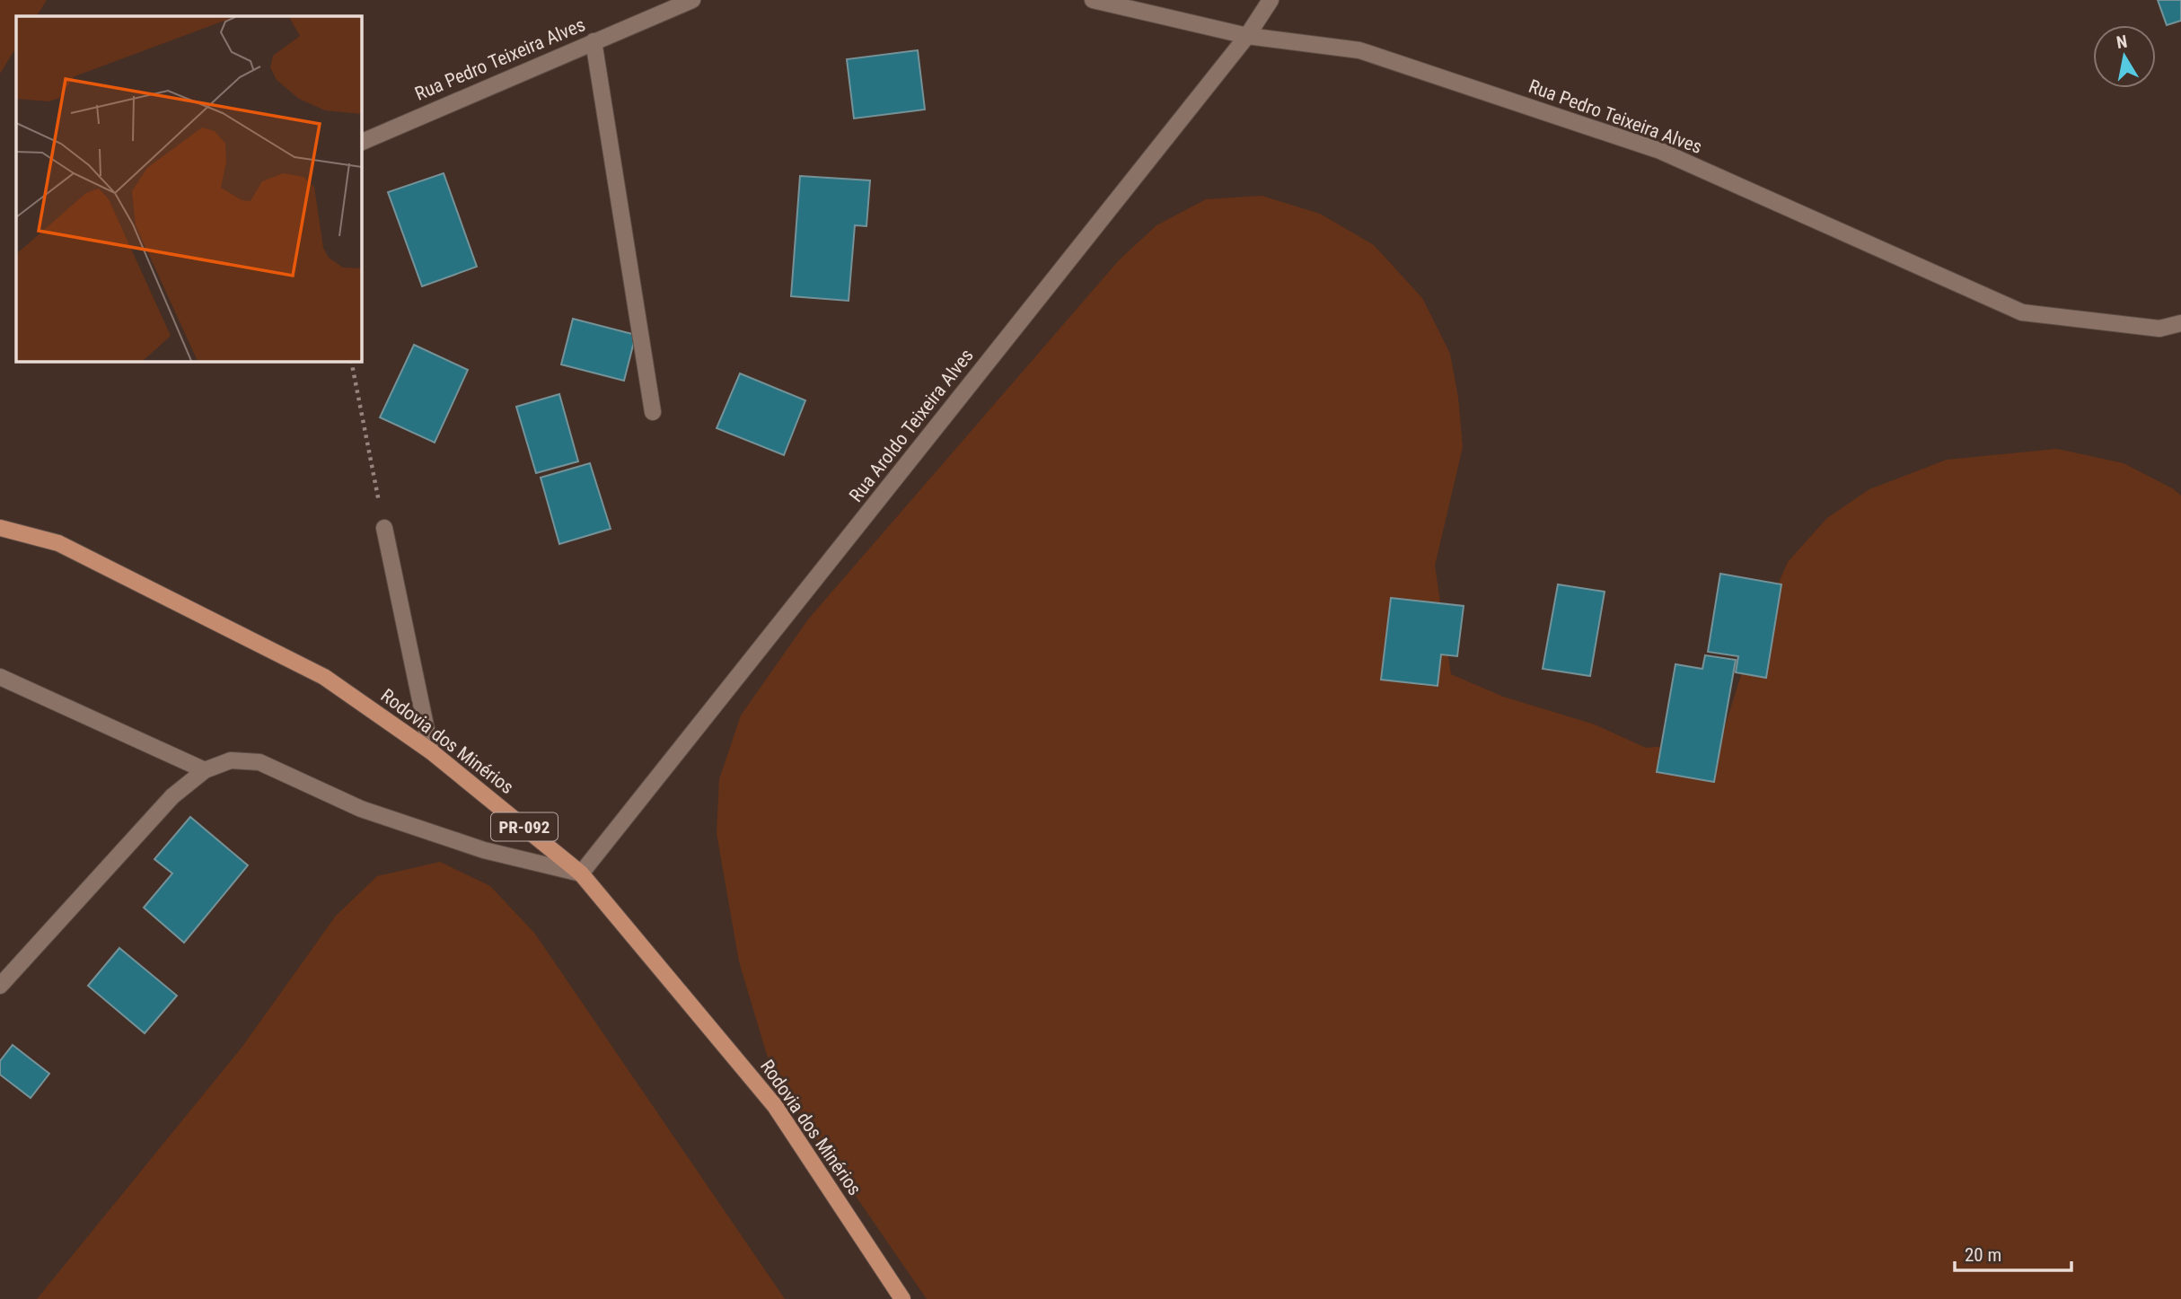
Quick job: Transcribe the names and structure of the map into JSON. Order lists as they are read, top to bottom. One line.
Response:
{"streets":{"main road":["Rodovia dos Minérios","PR-092"],"street":["Rua Pedro Teixeira Alves","Rua Aroldo Teixeira Alves"]},"crossings":[["Rua Pedro Teixeira Alves","Rua Aroldo Teixeira Alves"],["Rua Aroldo Teixeira Alves","Rodovia dos Minérios"]],"scale_bar":"20 m","north":"top"}
